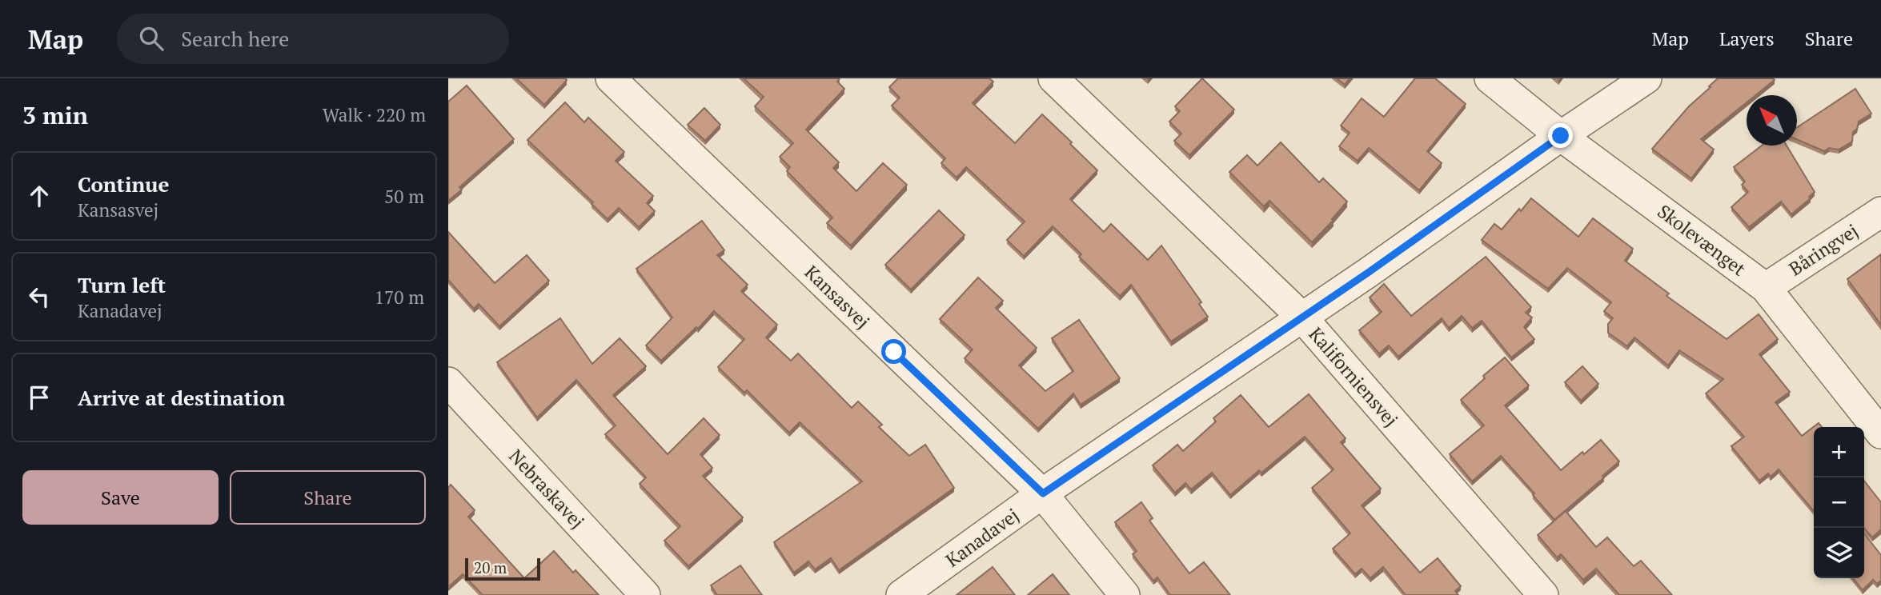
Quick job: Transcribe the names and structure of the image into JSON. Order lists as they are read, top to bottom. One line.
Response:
{"streets":{"street":["Skolevænget","Båringvej","Kansasvej","Kaliforniensvej","Nebraskavej","Kanadavej"]},"crossings":[["Skolevænget","Båringvej"],["Skolevænget","Kanadavej"],["Kansasvej","Kanadavej"],["Kaliforniensvej","Kanadavej"]],"scale_bar":"20 m","north":"top left","page":{"header":"Map","search":"Search here","nav":["Map","Layers","Share"],"heading":["3 min","Walk · 220 m"],"list":[["Continue","Kansasvej","50 m"],["Turn left","Kanadavej","170 m"],"Arrive at destination"],"map_buttons":["+","−"],"buttons":["Save","Share"],"scale":"20 m"}}
